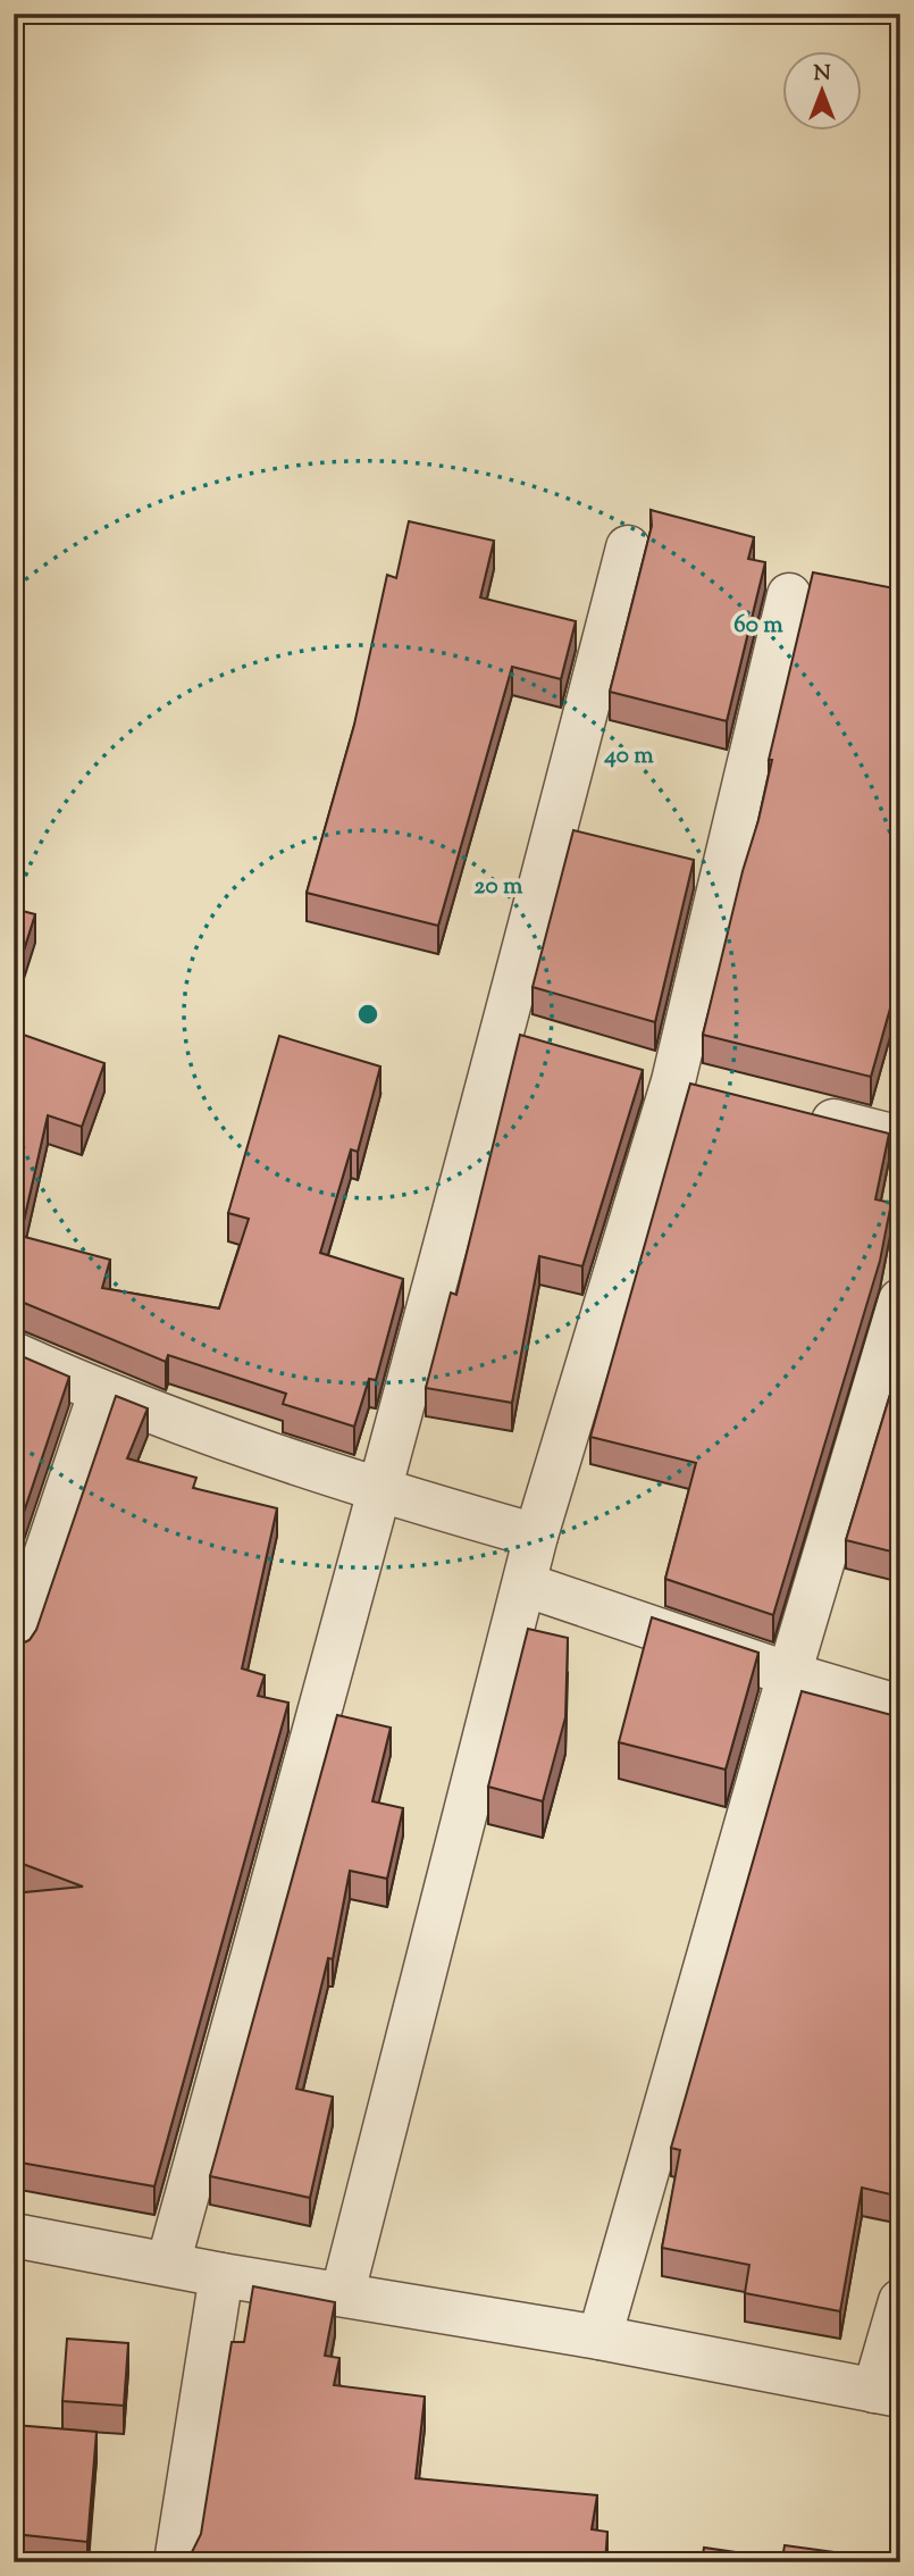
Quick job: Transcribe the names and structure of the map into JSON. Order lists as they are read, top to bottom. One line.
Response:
{"north":"top","rings":["60 m","40 m","20 m"]}
